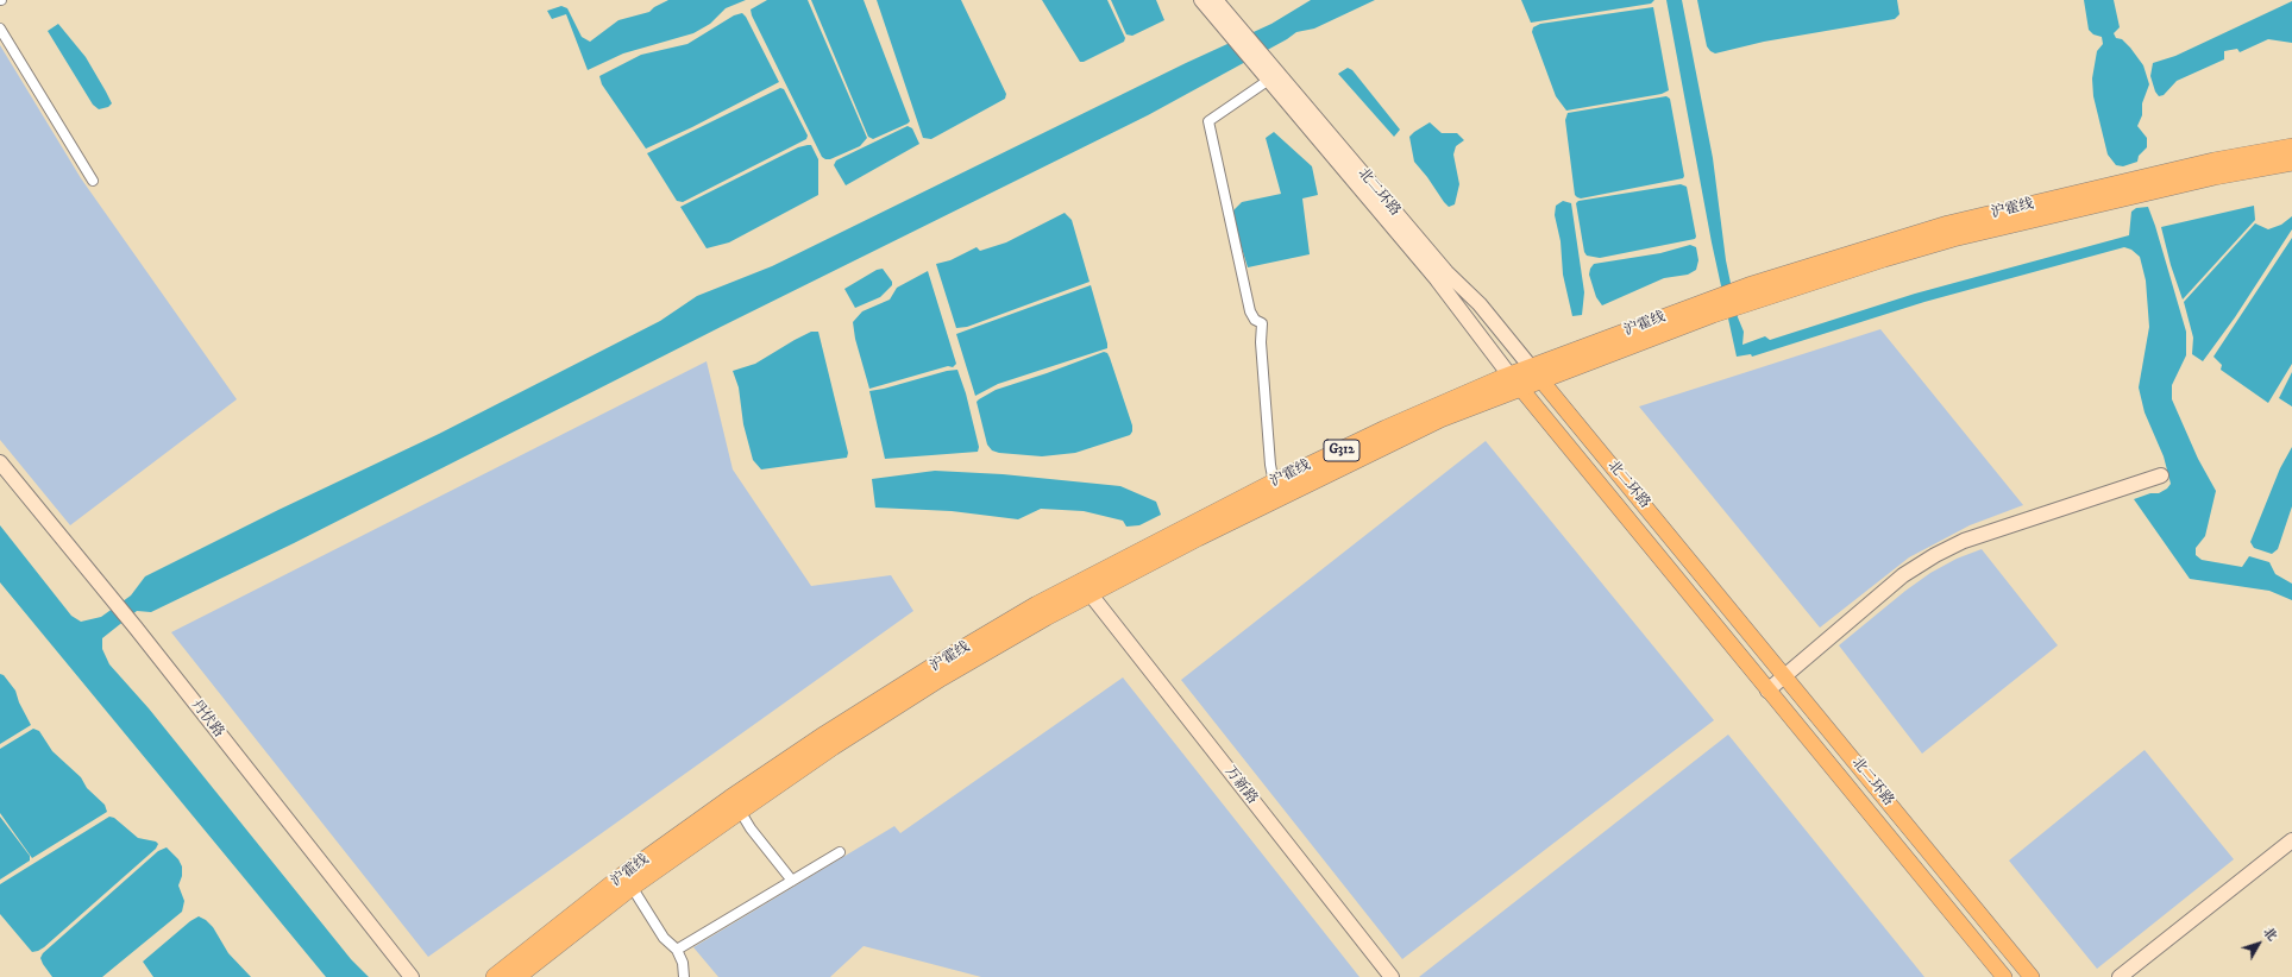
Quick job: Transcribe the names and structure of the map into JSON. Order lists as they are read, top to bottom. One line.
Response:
{"streets":{"highway":["沪霍线","G312"],"main road":["北二环路","丹伏路","万新路"]},"crossings":[["北二环路","沪霍线"],["沪霍线","万新路"]],"north":"top right"}
